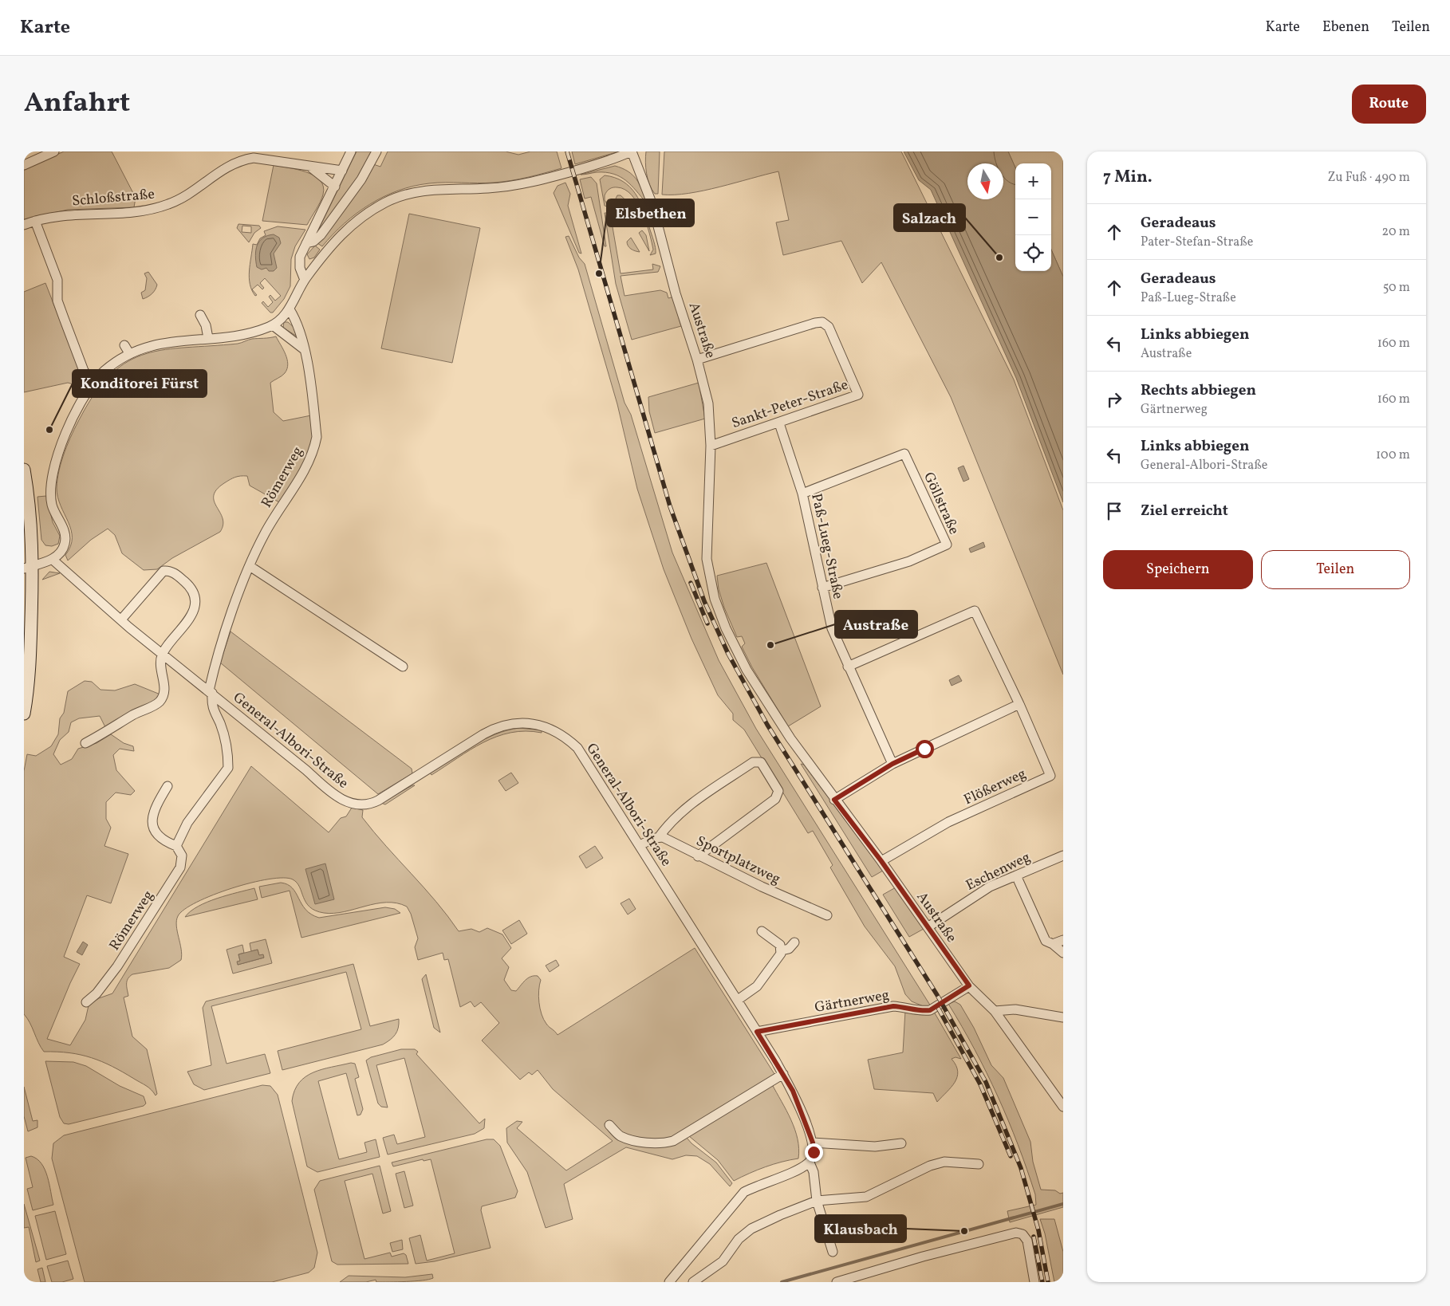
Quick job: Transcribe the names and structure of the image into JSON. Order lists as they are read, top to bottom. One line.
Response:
{"streets":{"street":["Schloßstraße","Austraße","Sankt-Peter-Straße","Römerweg","Göllstraße","Paß-Lueg-Straße","General-Albori-Straße","Flößerweg","Sportplatzweg","Eschenweg","Gärtnerweg"]},"crossings":[["Austraße","Sankt-Peter-Straße"],["Austraße","Flößerweg"],["Austraße","Eschenweg"],["Austraße","Gärtnerweg"],["Sankt-Peter-Straße","Paß-Lueg-Straße"],["Römerweg","General-Albori-Straße"],["Göllstraße","Paß-Lueg-Straße"],["General-Albori-Straße","Gärtnerweg"]],"places":["Salzach","Elsbethen","Konditorei Fürst","Austraße","Klausbach"],"north":"bottom","page":{"header":"Karte","nav":["Karte","Ebenen","Teilen"],"title":"Anfahrt","buttons":["Route",["Speichern","Teilen"]],"heading":["7 Min.","Zu Fuß · 490 m"],"map_buttons":["+","−"],"list":[["Geradeaus","Pater-Stefan-Straße","20 m"],["Geradeaus","Paß-Lueg-Straße","50 m"],["Links abbiegen","Austraße","160 m"],["Rechts abbiegen","Gärtnerweg","160 m"],["Links abbiegen","General-Albori-Straße","100 m"],"Ziel erreicht"]}}
